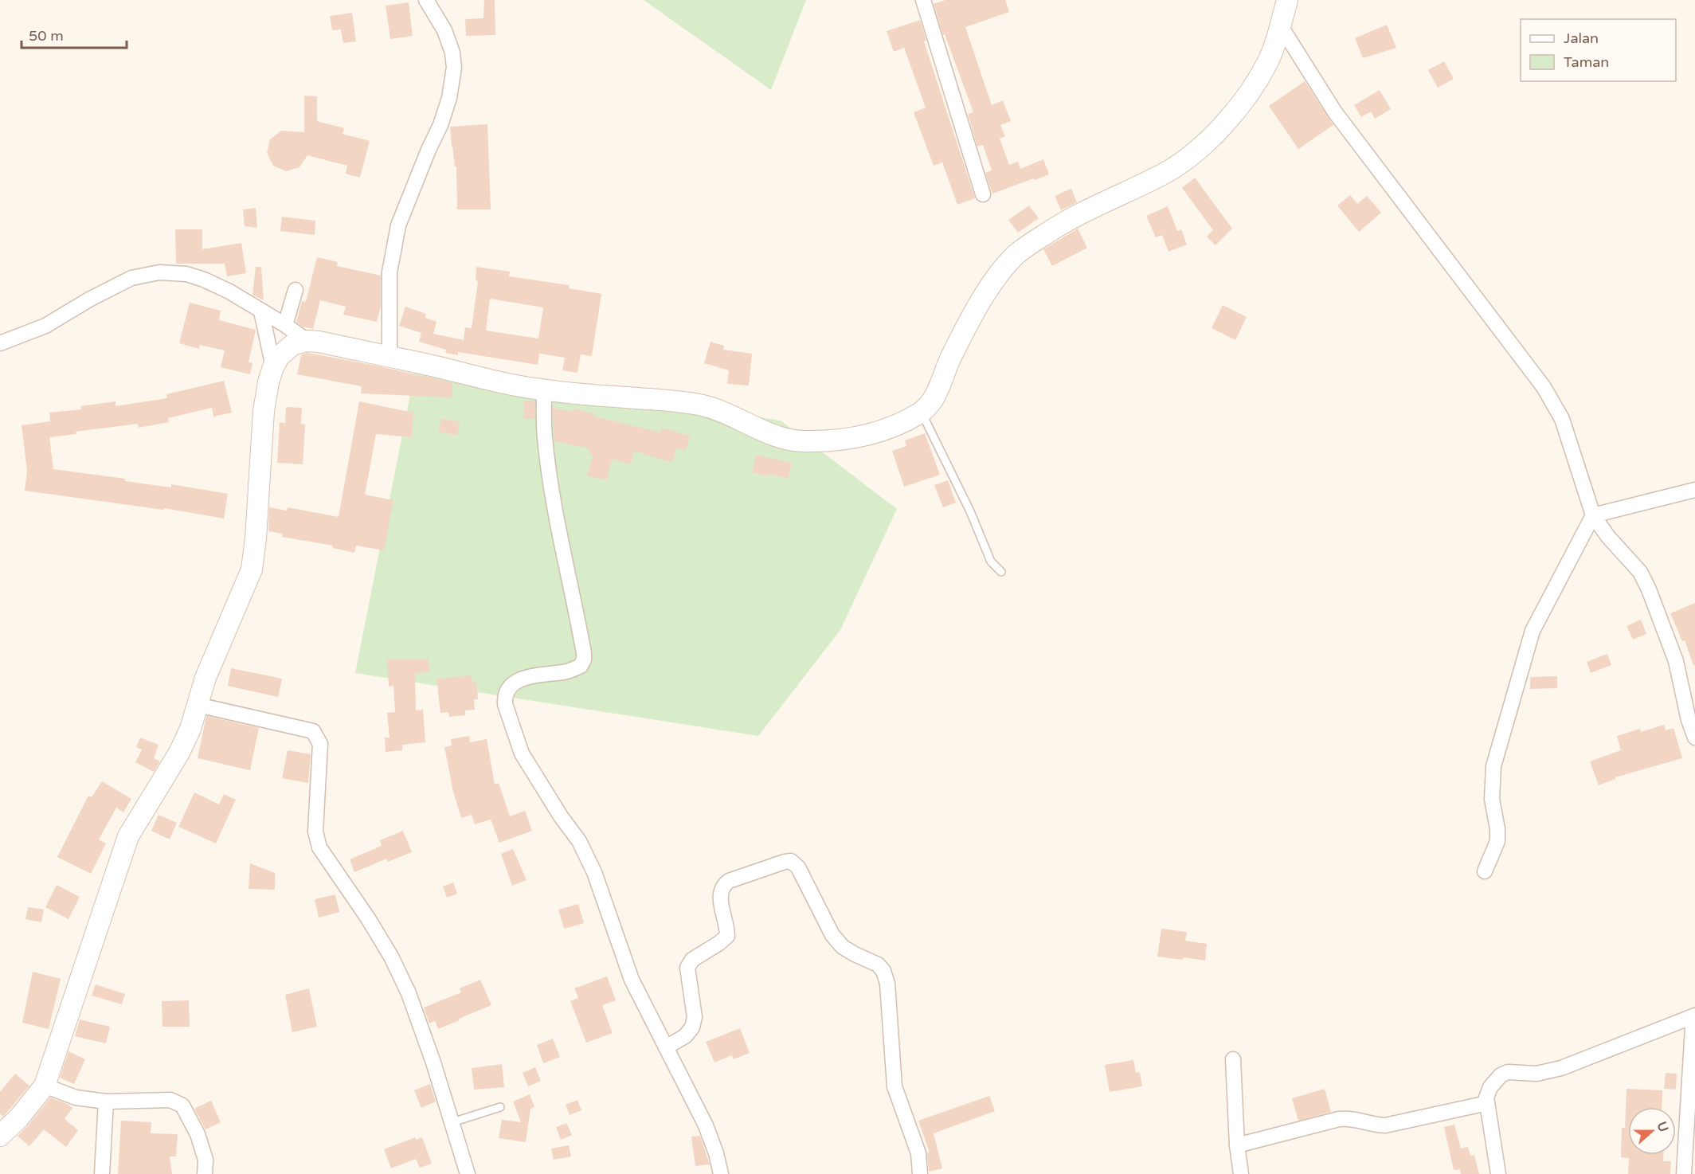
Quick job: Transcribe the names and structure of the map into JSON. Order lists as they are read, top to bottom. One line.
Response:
{"legend":["Jalan","Taman"],"scale_bar":"50 m","north":"right"}
